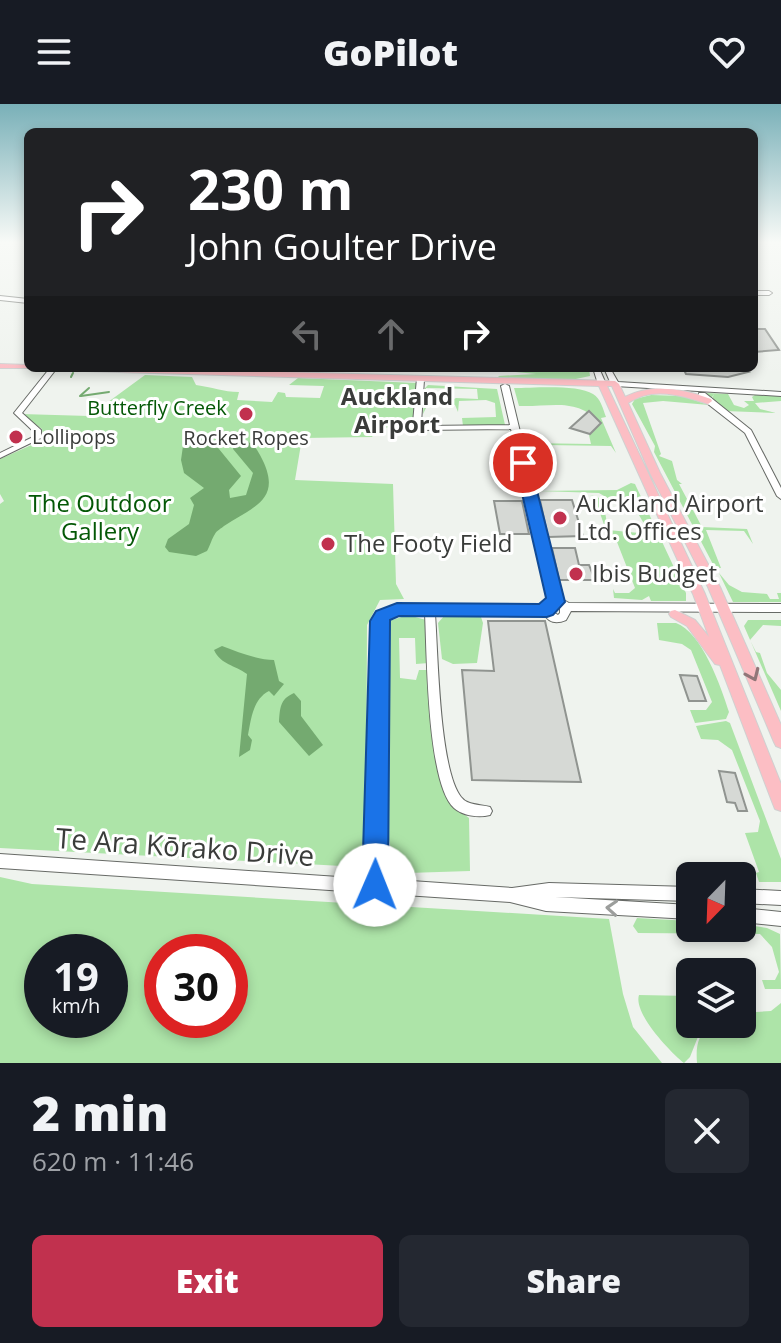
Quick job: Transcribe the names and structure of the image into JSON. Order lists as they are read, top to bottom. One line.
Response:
{"streets":{"street":["Te Ara Kōrako Drive"]},"districts":["Auckland Airport"],"parks":["Butterfly Creek","The Outdoor Gallery"],"places":["Rocket Ropes","Lollipops","Auckland Airport Ltd. Offices","The Footy Field","Ibis Budget"],"north":"bottom left","page":{"header":"GoPilot","turn":["230 m","John Goulter Drive"],"speed":"19 km/h","limit":"30","heading":["2 min","620 m · 11:46"],"buttons":["Exit","Share"]}}
